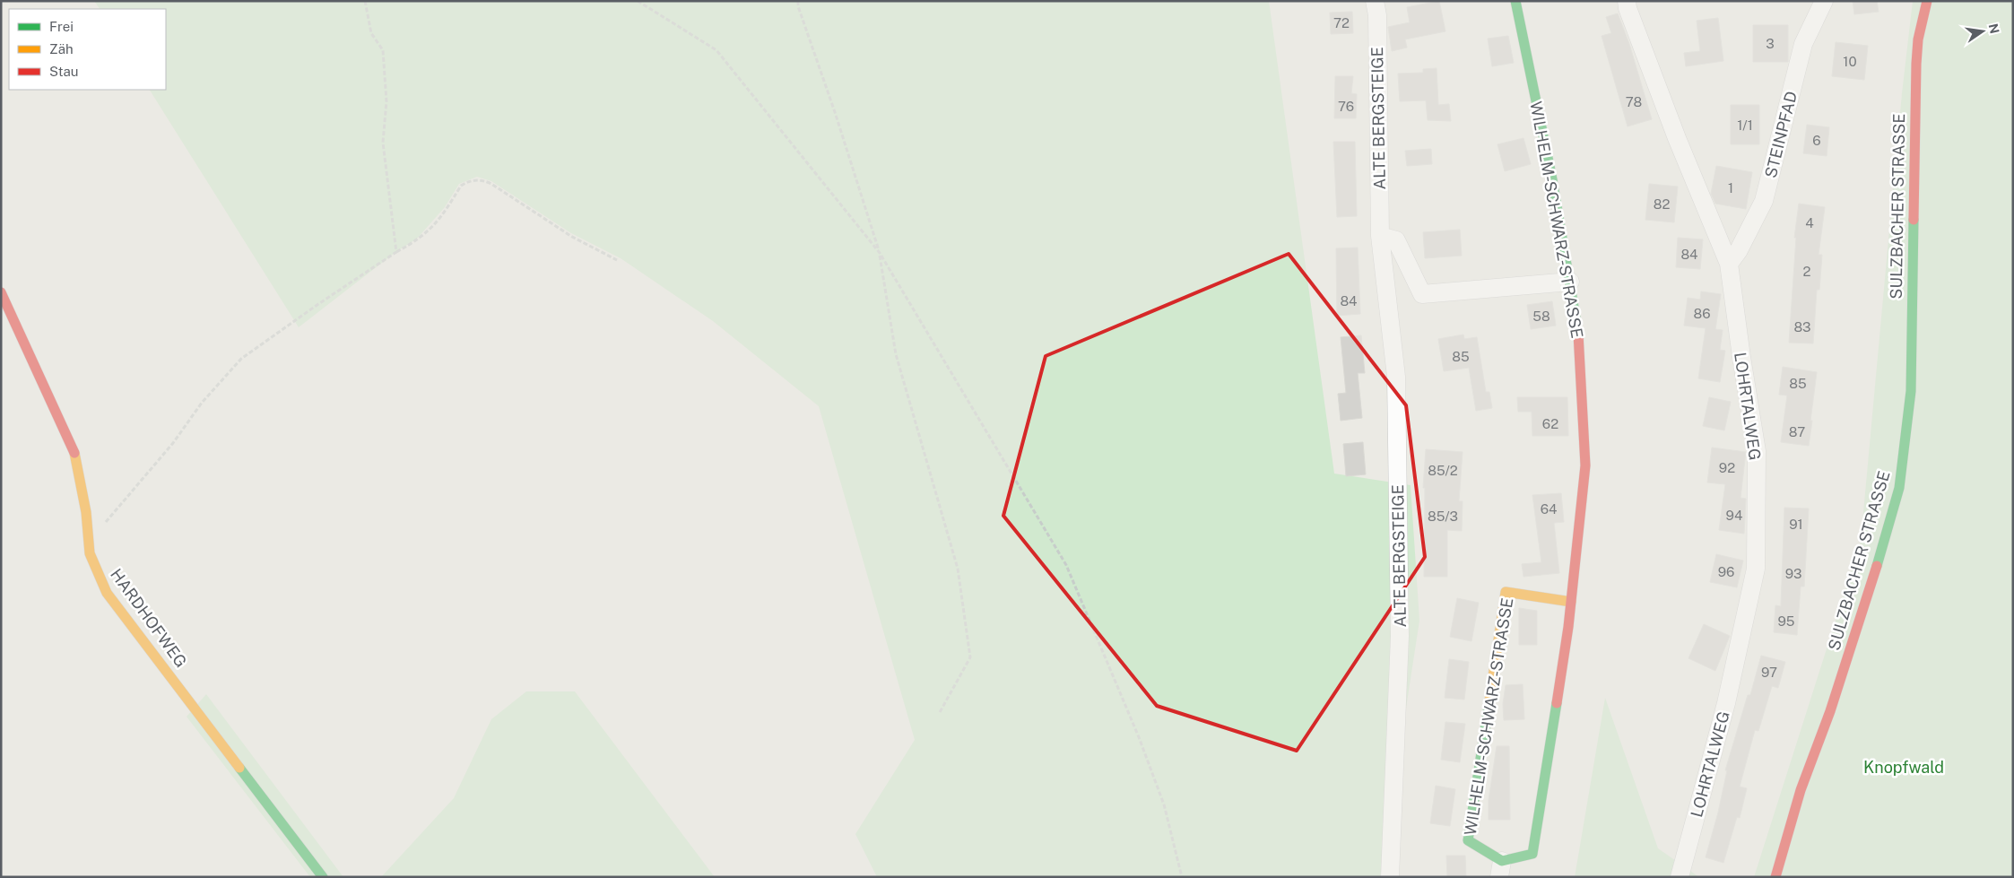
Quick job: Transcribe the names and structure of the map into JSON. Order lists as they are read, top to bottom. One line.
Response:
{"streets":{"street":["ALTE BERGSTEIGE","STEINPFAD","SULZBACHER STRASSE","WILHELM-SCHWARZ-STRASSE","LOHRTALWEG","HARDHOFWEG"]},"crossings":[["STEINPFAD","LOHRTALWEG"]],"parks":["Knopfwald"],"house_numbers":["72","3","10","78","76","1/1","6","1","82","4","84","2","84","86","58","83","85","85","62","87","92","85/2","64","94","85/3","91","96","93","95","97"],"legend":["Frei","Zäh","Stau"],"north":"right"}
